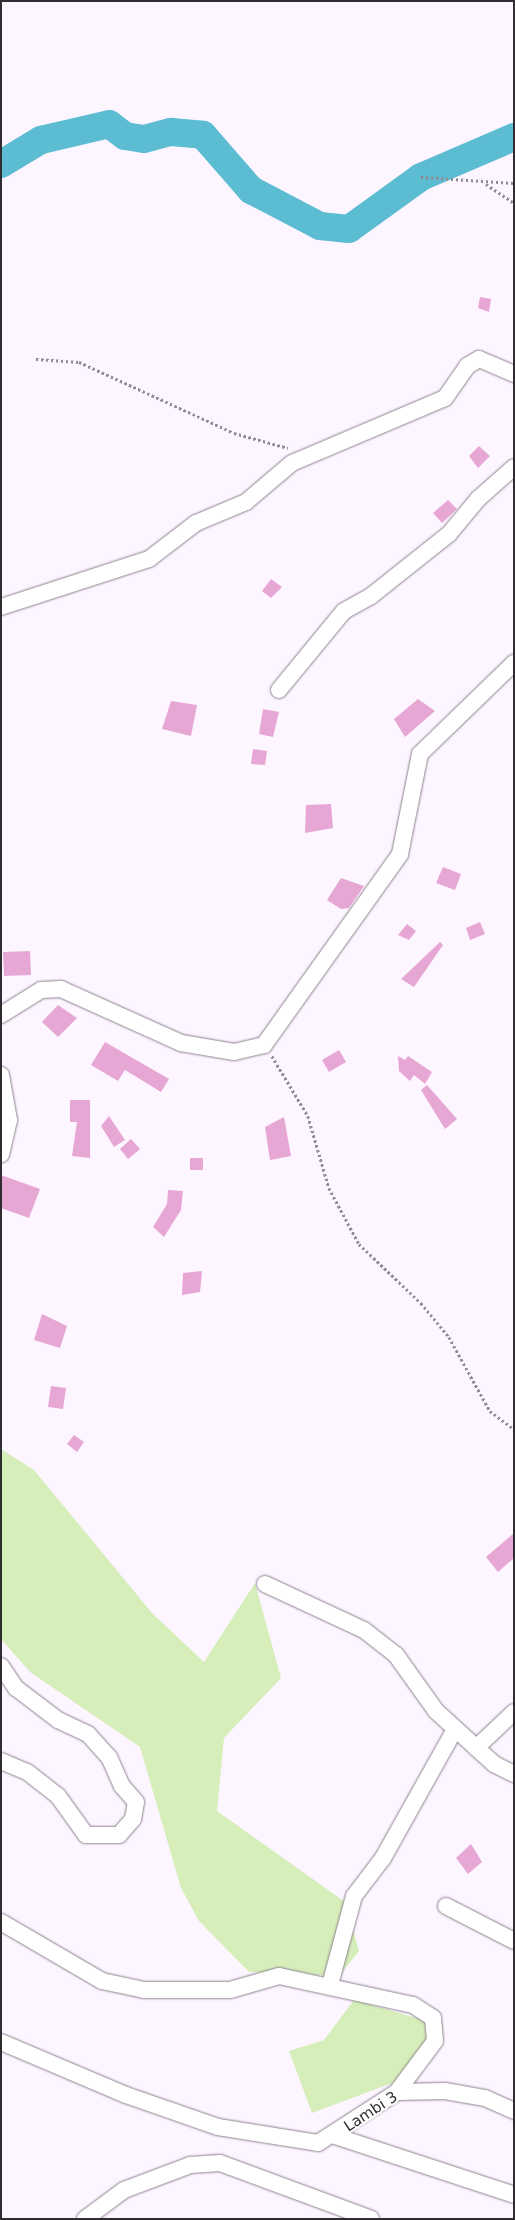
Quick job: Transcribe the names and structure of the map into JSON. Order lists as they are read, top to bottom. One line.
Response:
{"streets":{"street":["Lambi 3"]}}
